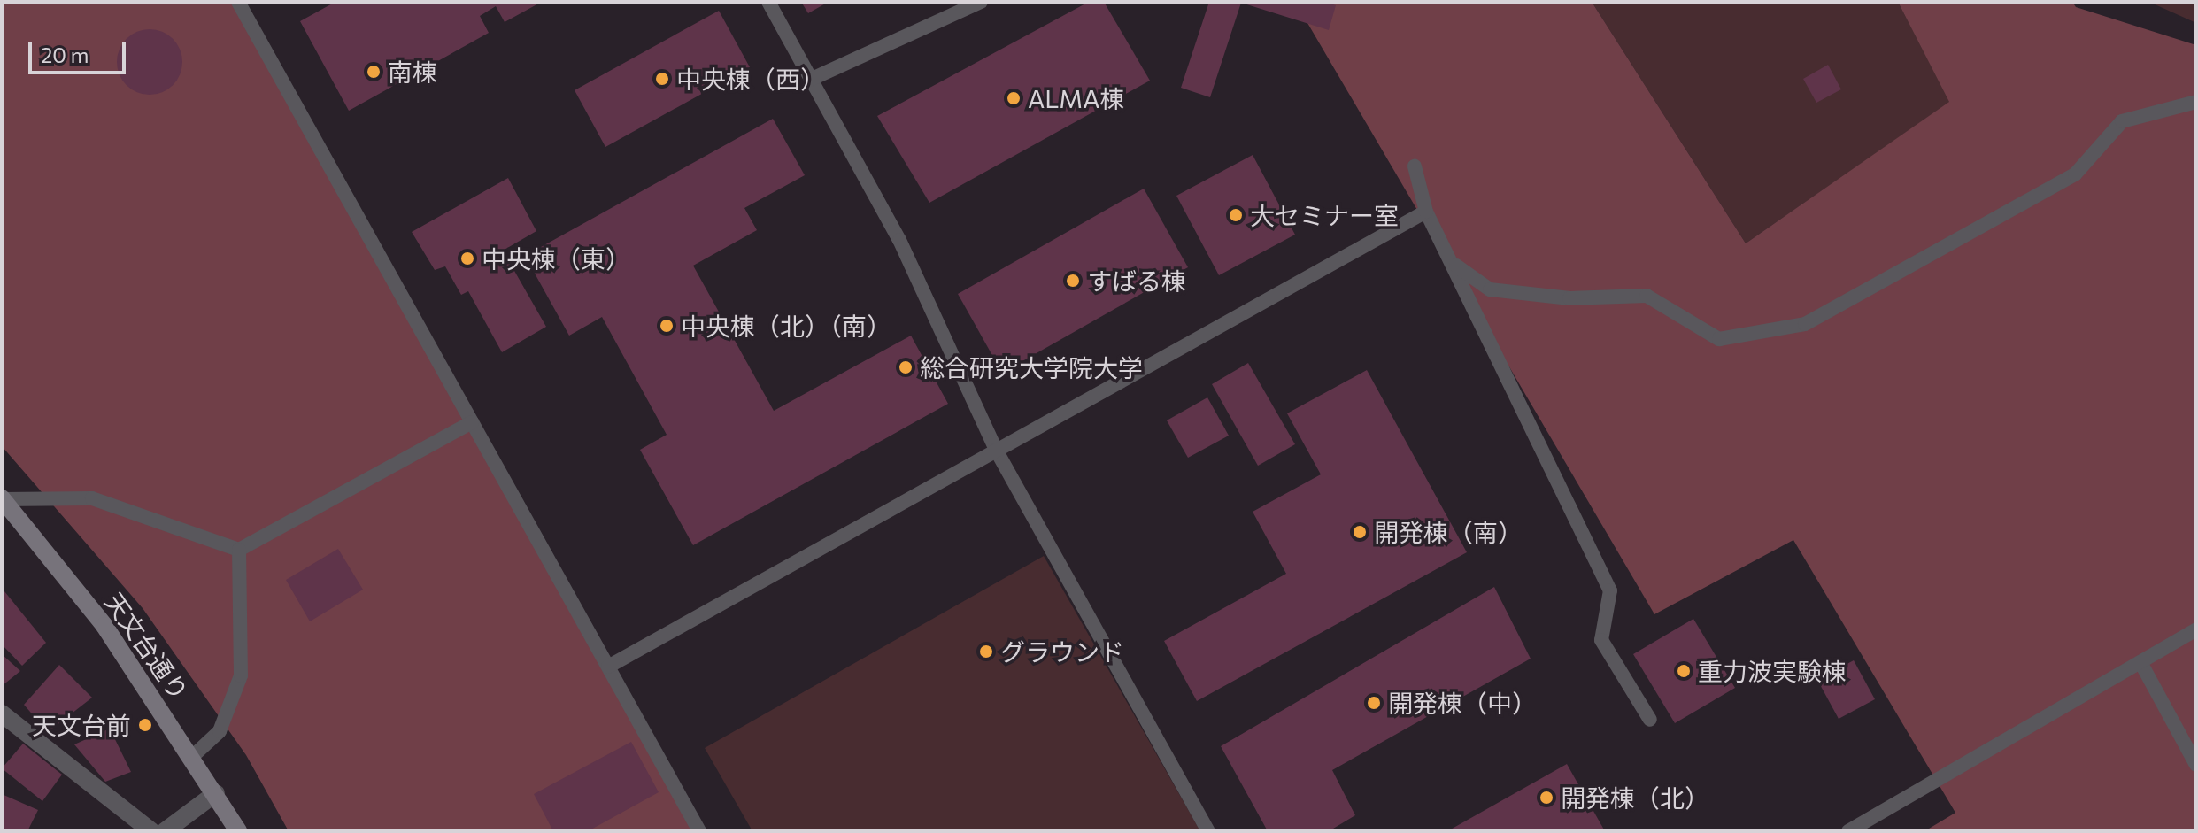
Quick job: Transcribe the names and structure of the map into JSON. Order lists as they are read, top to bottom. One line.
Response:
{"streets":{"main road":["天文台通り"]},"places":["南棟","中央棟（西）","ALMA棟","大セミナー室","中央棟（東）","すばる棟","中央棟（北）（南）","総合研究大学院大学","開発棟（南）","グラウンド","重力波実験棟","開発棟（中）","天文台前","開発棟（北）"],"scale_bar":"20 m"}
